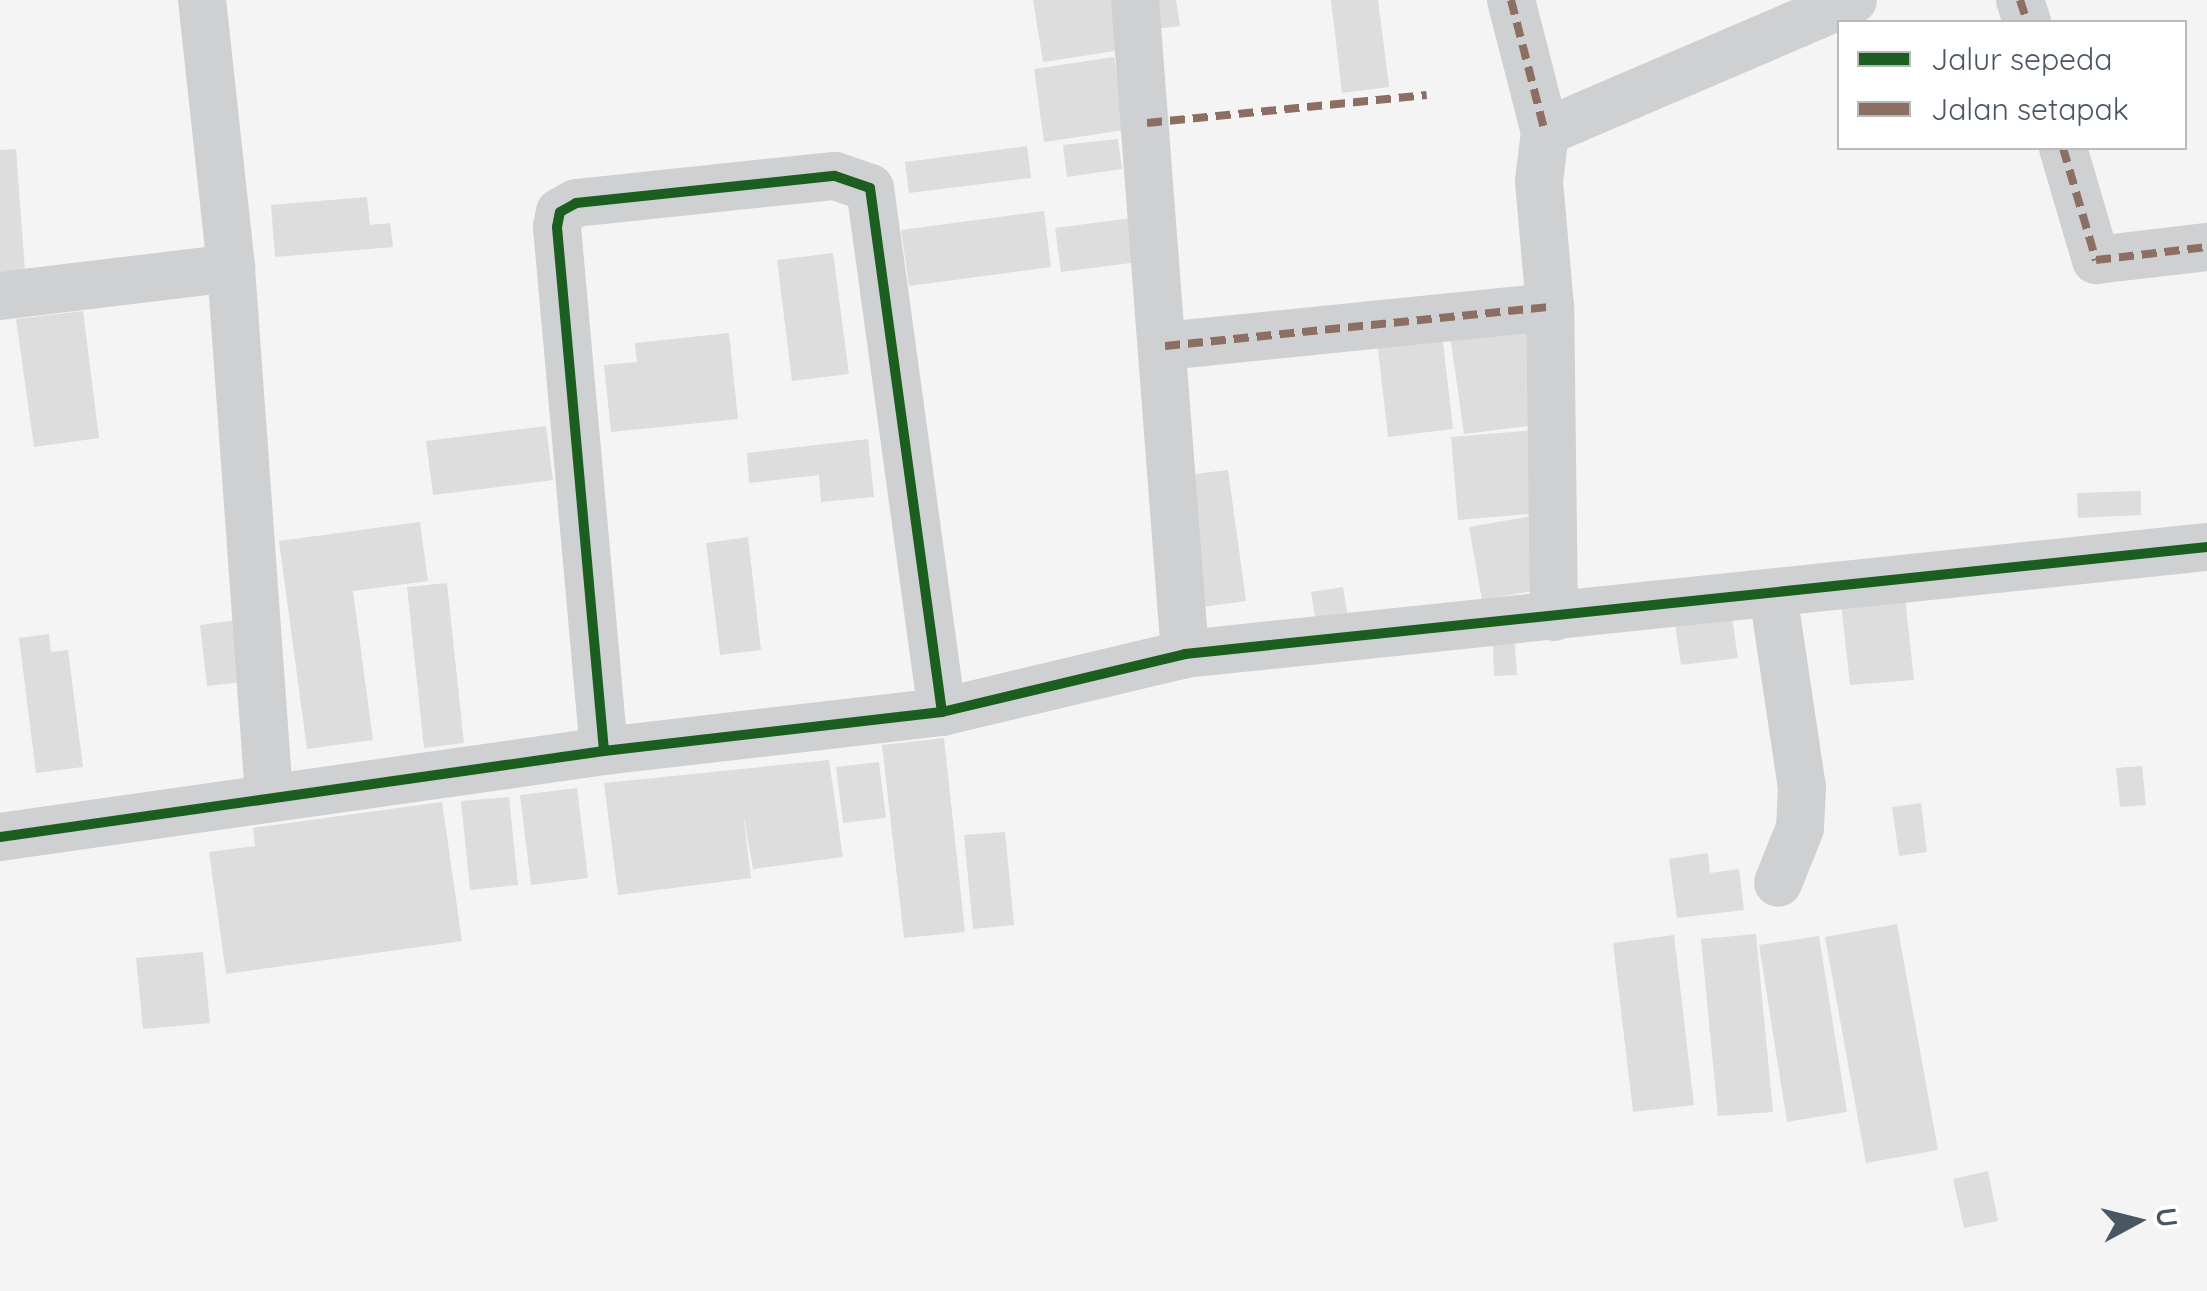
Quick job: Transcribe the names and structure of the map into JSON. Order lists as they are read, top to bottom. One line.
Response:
{"legend":["Jalur sepeda","Jalan setapak"],"north":"right"}
